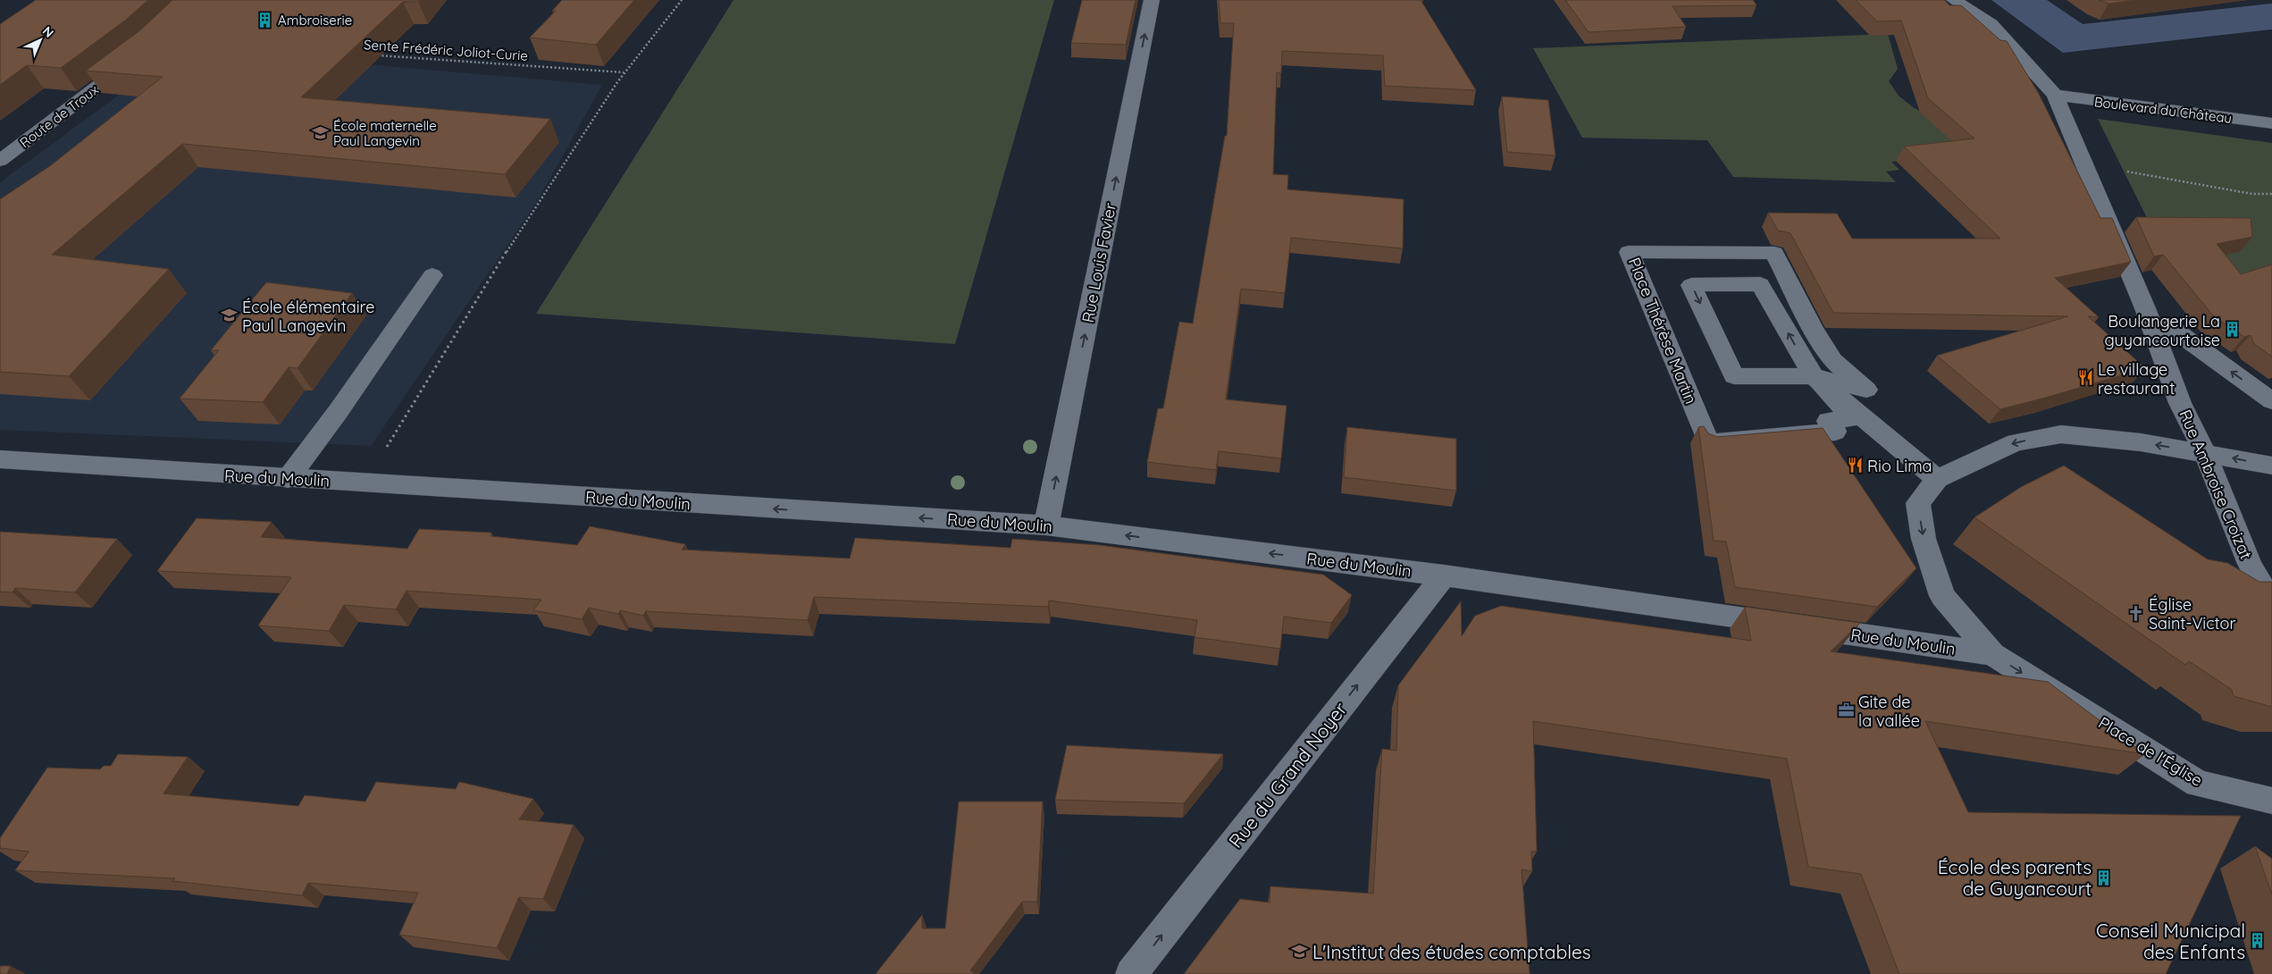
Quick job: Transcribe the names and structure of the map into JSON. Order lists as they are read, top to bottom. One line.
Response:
{"streets":{"street":["Boulevard du Château","Route de Troux","Rue Louis Favier","Place Thérèse Martin","Rue du Moulin","Rue Ambroise Croizat","Place de l'Église","Rue du Grand Noyer"],"path":["Sente Frédéric Joliot-Curie"]},"crossings":[["Boulevard du Château","Rue Ambroise Croizat"],["Rue Louis Favier","Rue du Moulin"],["Place Thérèse Martin","Place de l'Église"],["Rue du Moulin","Place de l'Église"],["Rue du Moulin","Rue du Grand Noyer"],["Rue Ambroise Croizat","Place de l'Église"]],"one_way":["Rue Louis Favier","Rue du Moulin","Rue du Grand Noyer"],"places":{"building":["Ambroiserie","Boulangerie La guyancourtoise","École des parents de Guyancourt","Conseil Municipal des Enfants"],"school or university":["École maternelle Paul Langevin","École élémentaire Paul Langevin","L'Institut des études comptables"],"restaurant":["Le village restaurant","Rio Lima"],"church":["Église Saint-Victor"],"office":["Gite de la vallée"]},"north":"top right"}
